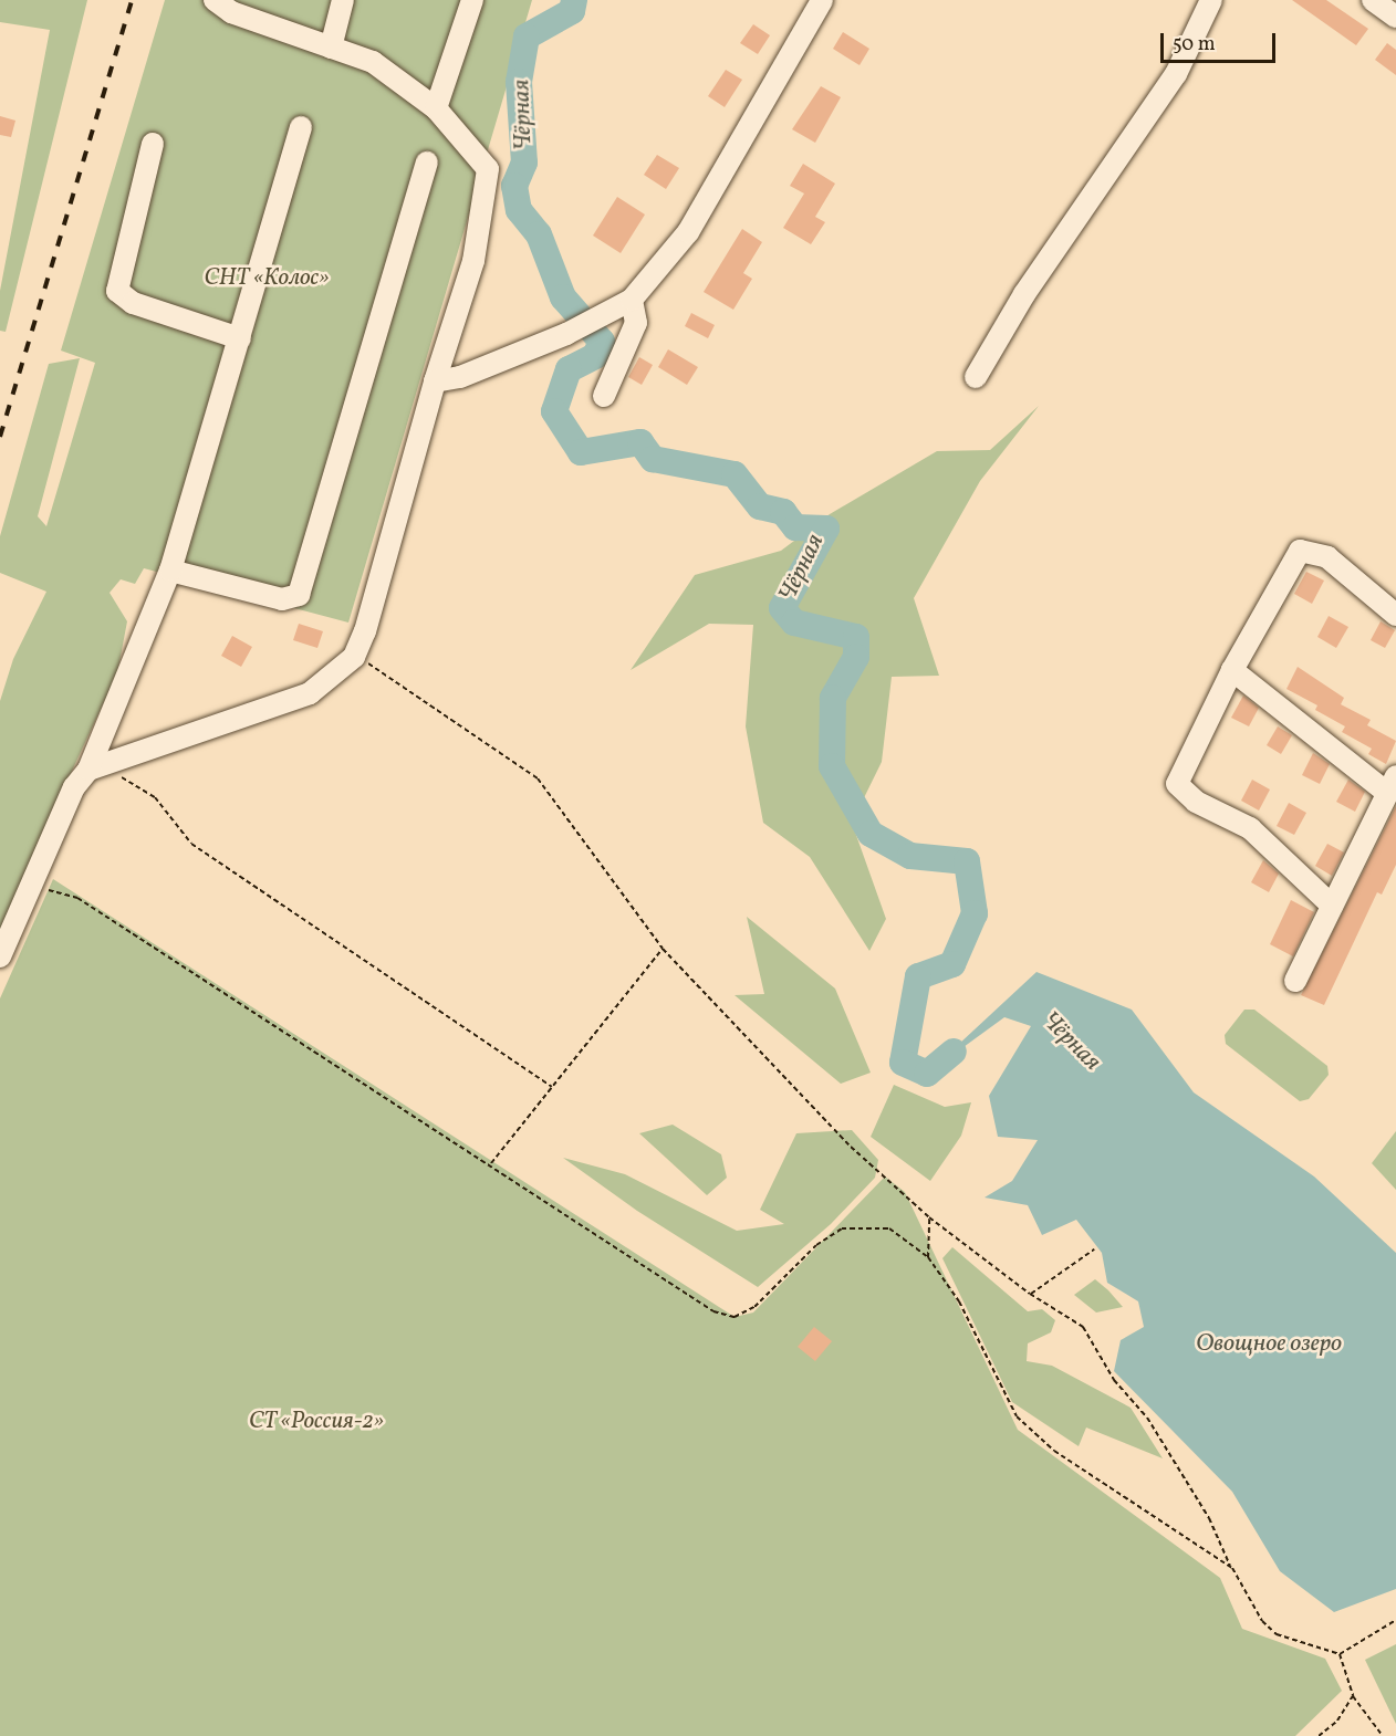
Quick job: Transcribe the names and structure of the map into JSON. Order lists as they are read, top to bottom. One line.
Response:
{"water":["Чёрная","Овощное озеро"],"parks":["СНТ «Колос»","СТ «Россия-2»"],"scale_bar":"50 m"}
